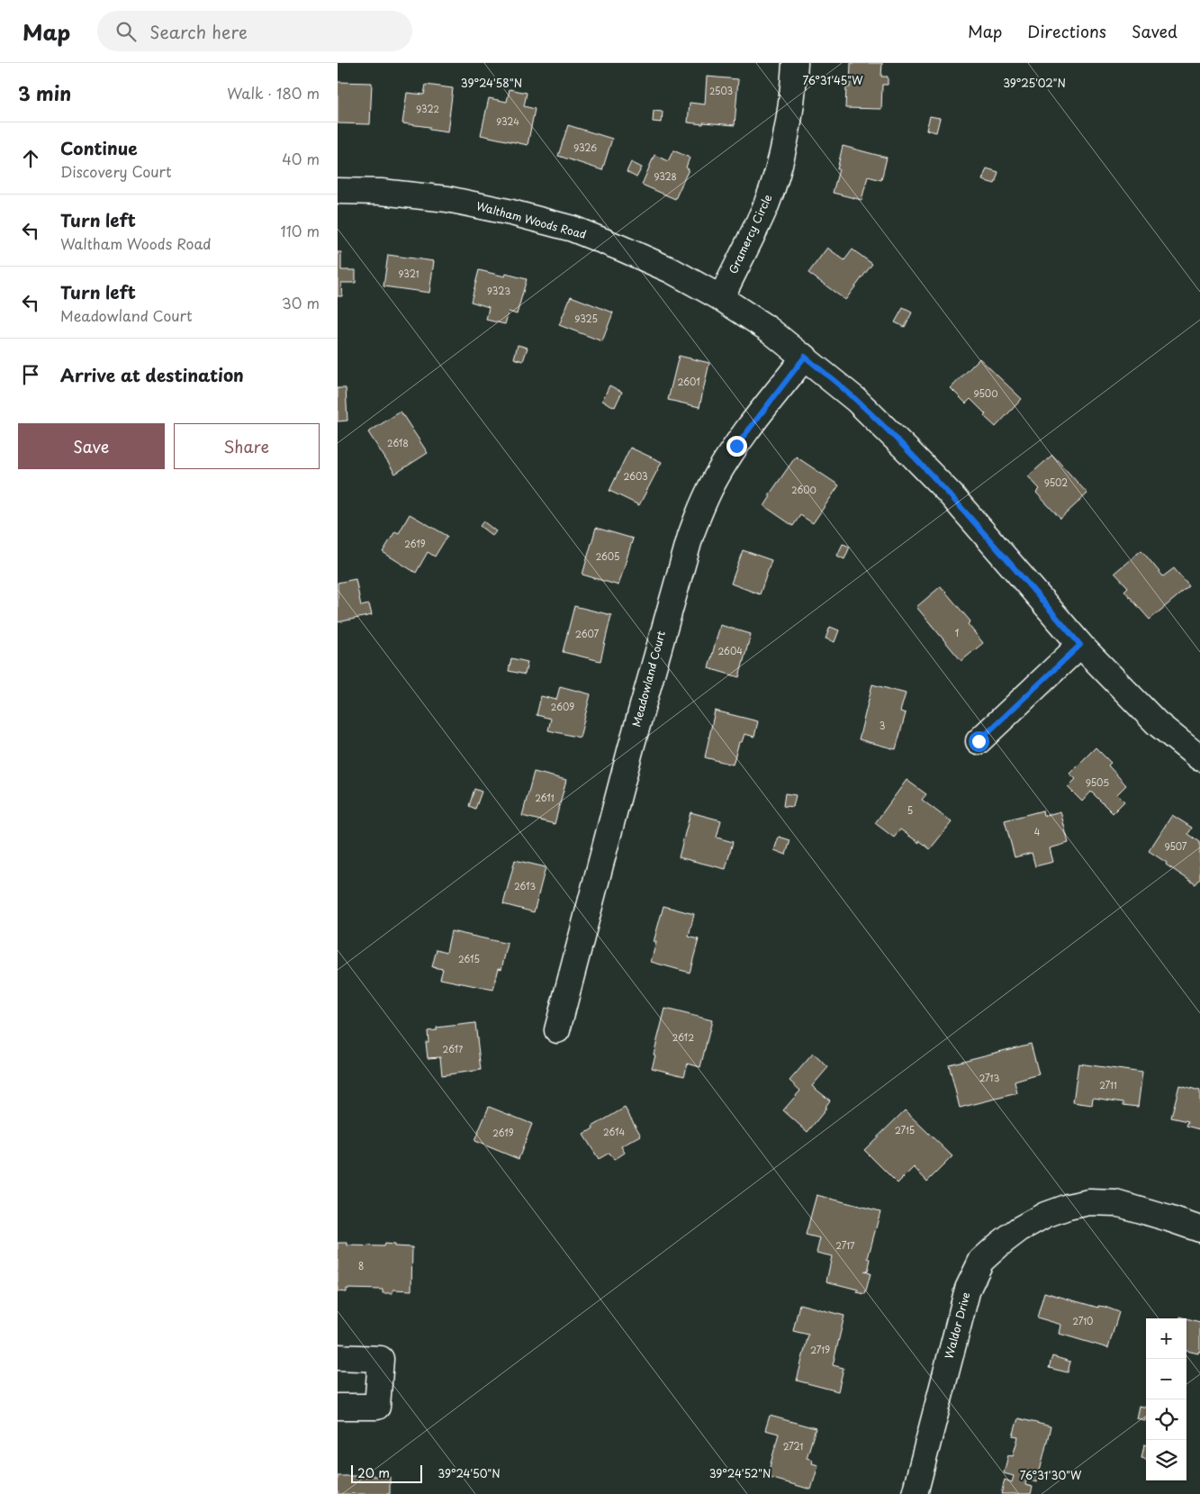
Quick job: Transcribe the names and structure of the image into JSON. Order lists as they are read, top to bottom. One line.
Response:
{"streets":{"street":["Waltham Woods Road","Gramercy Circle","Meadowland Court","Waldor Drive"]},"crossings":[["Waltham Woods Road","Gramercy Circle"],["Waltham Woods Road","Meadowland Court"]],"house_numbers":["2503","9322","9324","9326","9328","9321","9323","9325","2601","9500","2618","2603","9502","2600","2619","2605","1","2607","2604","2609","3","9505","2611","5","4","9507","2613","2615","2612","2617","2713","2711","2715","2614","2619","2717","8","2710","2719","2721"],"scale_bar":"20 m","page":{"header":"Map","search":"Search here","nav":["Map","Directions","Saved"],"heading":["3 min","Walk · 180 m"],"list":[["Continue","Discovery Court","40 m"],["Turn left","Waltham Woods Road","110 m"],["Turn left","Meadowland Court","30 m"],"Arrive at destination"],"buttons":["Save","Share"],"map_buttons":["+","−"],"scale":"20 m"},"coordinates":["76°31'45\"W","39°24'58\"N","39°25'02\"N","39°24'50\"N","39°24'52\"N","76°31'30\"W"]}
